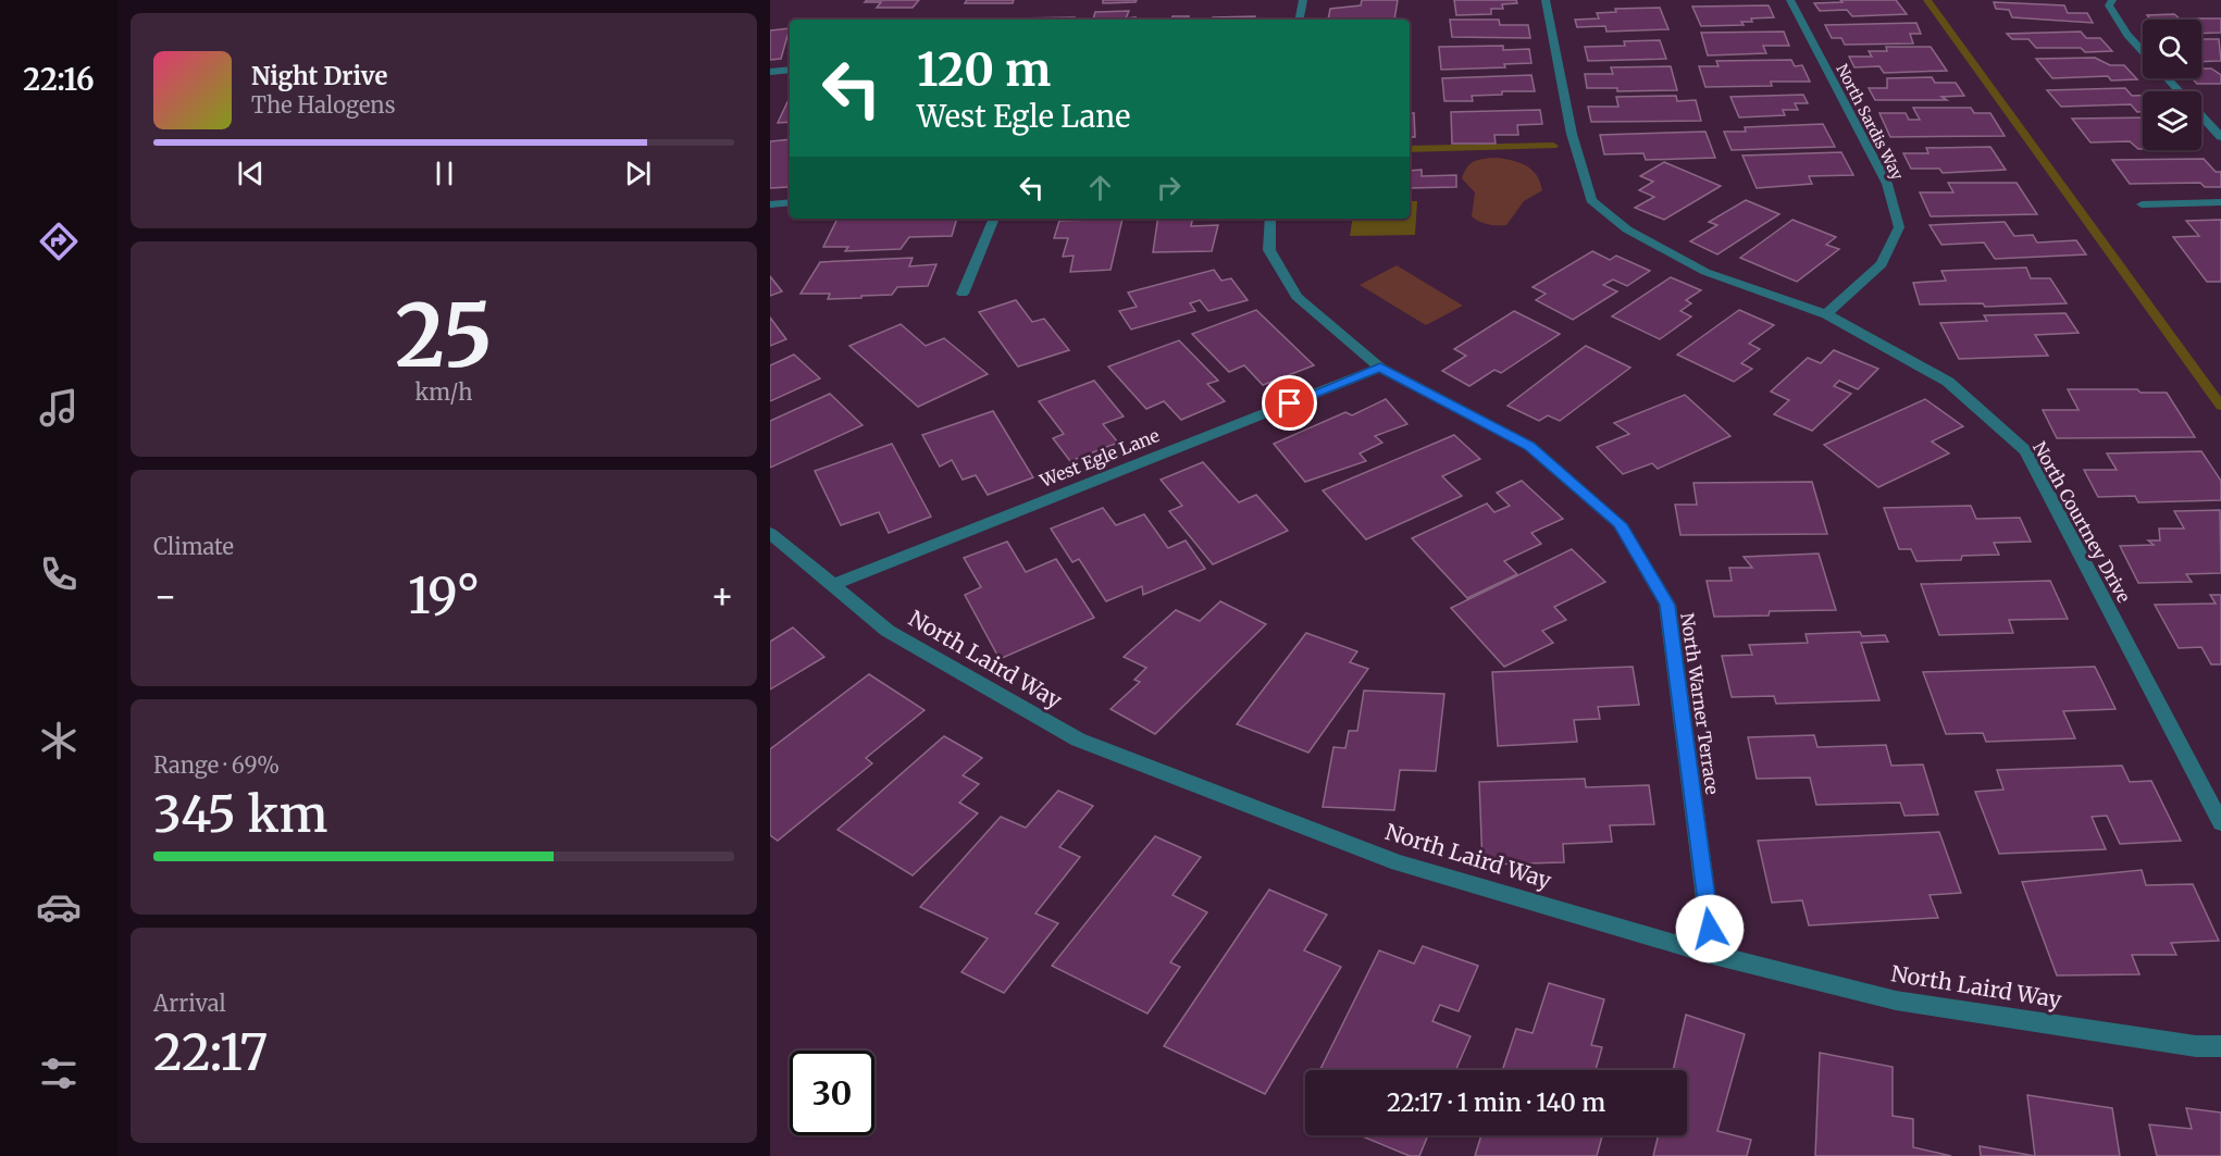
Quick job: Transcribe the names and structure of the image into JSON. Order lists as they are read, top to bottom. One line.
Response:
{"streets":{"street":["North Sardis Way","West Egle Lane","North Courtney Drive","North Laird Way","North Warner Terrace"]},"crossings":[["North Sardis Way","North Courtney Drive"],["West Egle Lane","North Laird Way"],["West Egle Lane","North Warner Terrace"],["North Laird Way","North Warner Terrace"]],"page":{"tabs":"22:16","turn":["120 m","West Egle Lane"],"song":["Night Drive","The Halogens"],"tile":[["25","km/h"],"Climate",["Range · 69%","345 km"],["Arrival","22:17"]],"heat":["−","19°","+"],"limit":"30","trip":"22:17 · 1 min · 140 m"}}
